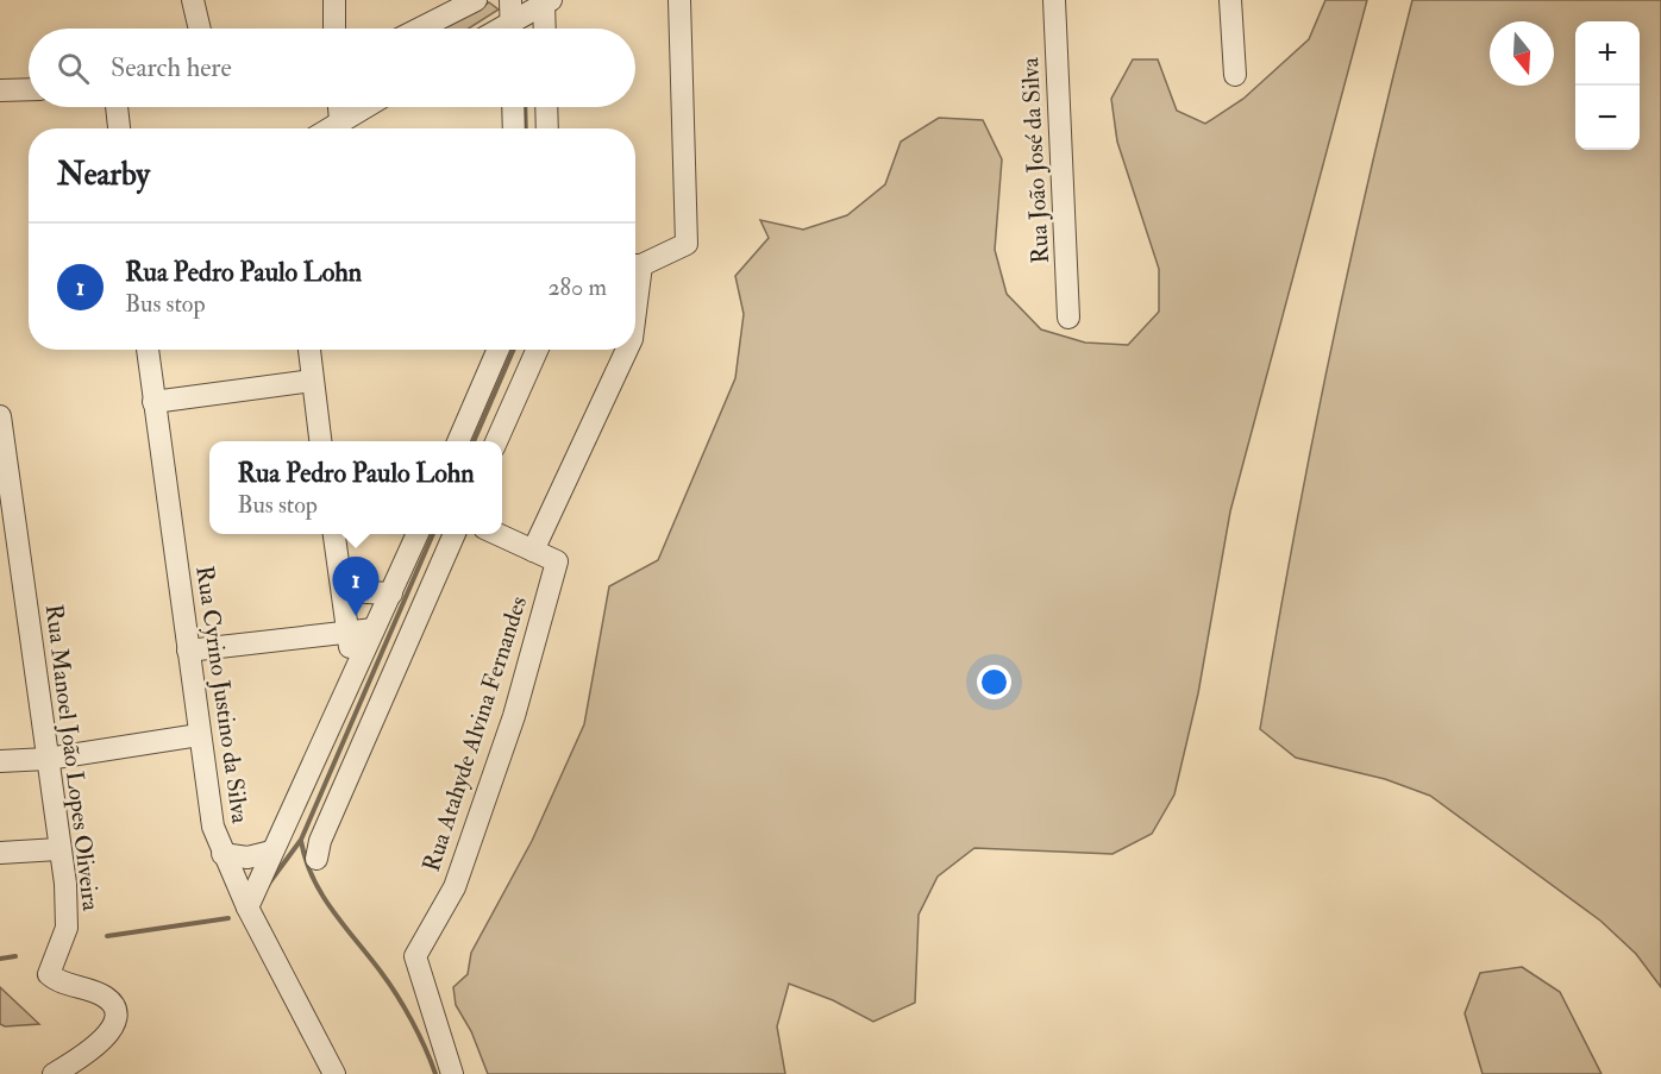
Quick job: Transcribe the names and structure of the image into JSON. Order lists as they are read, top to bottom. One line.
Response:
{"streets":{"street":["Rua João José da Silva","Rua Cyrino Justino da Silva","Rua Atahyde Alvina Fernandes","Rua Manoel João Lopes Oliveira"]},"north":"bottom","page":{"map_buttons":["+","−"],"search":"Search here","heading":"Nearby","list":[{"mark":"1","name":"Rua Pedro Paulo Lohn","note":"Bus stop","value":"280 m"}],"popup":["Rua Pedro Paulo Lohn","Bus stop"],"pins":"1"}}
